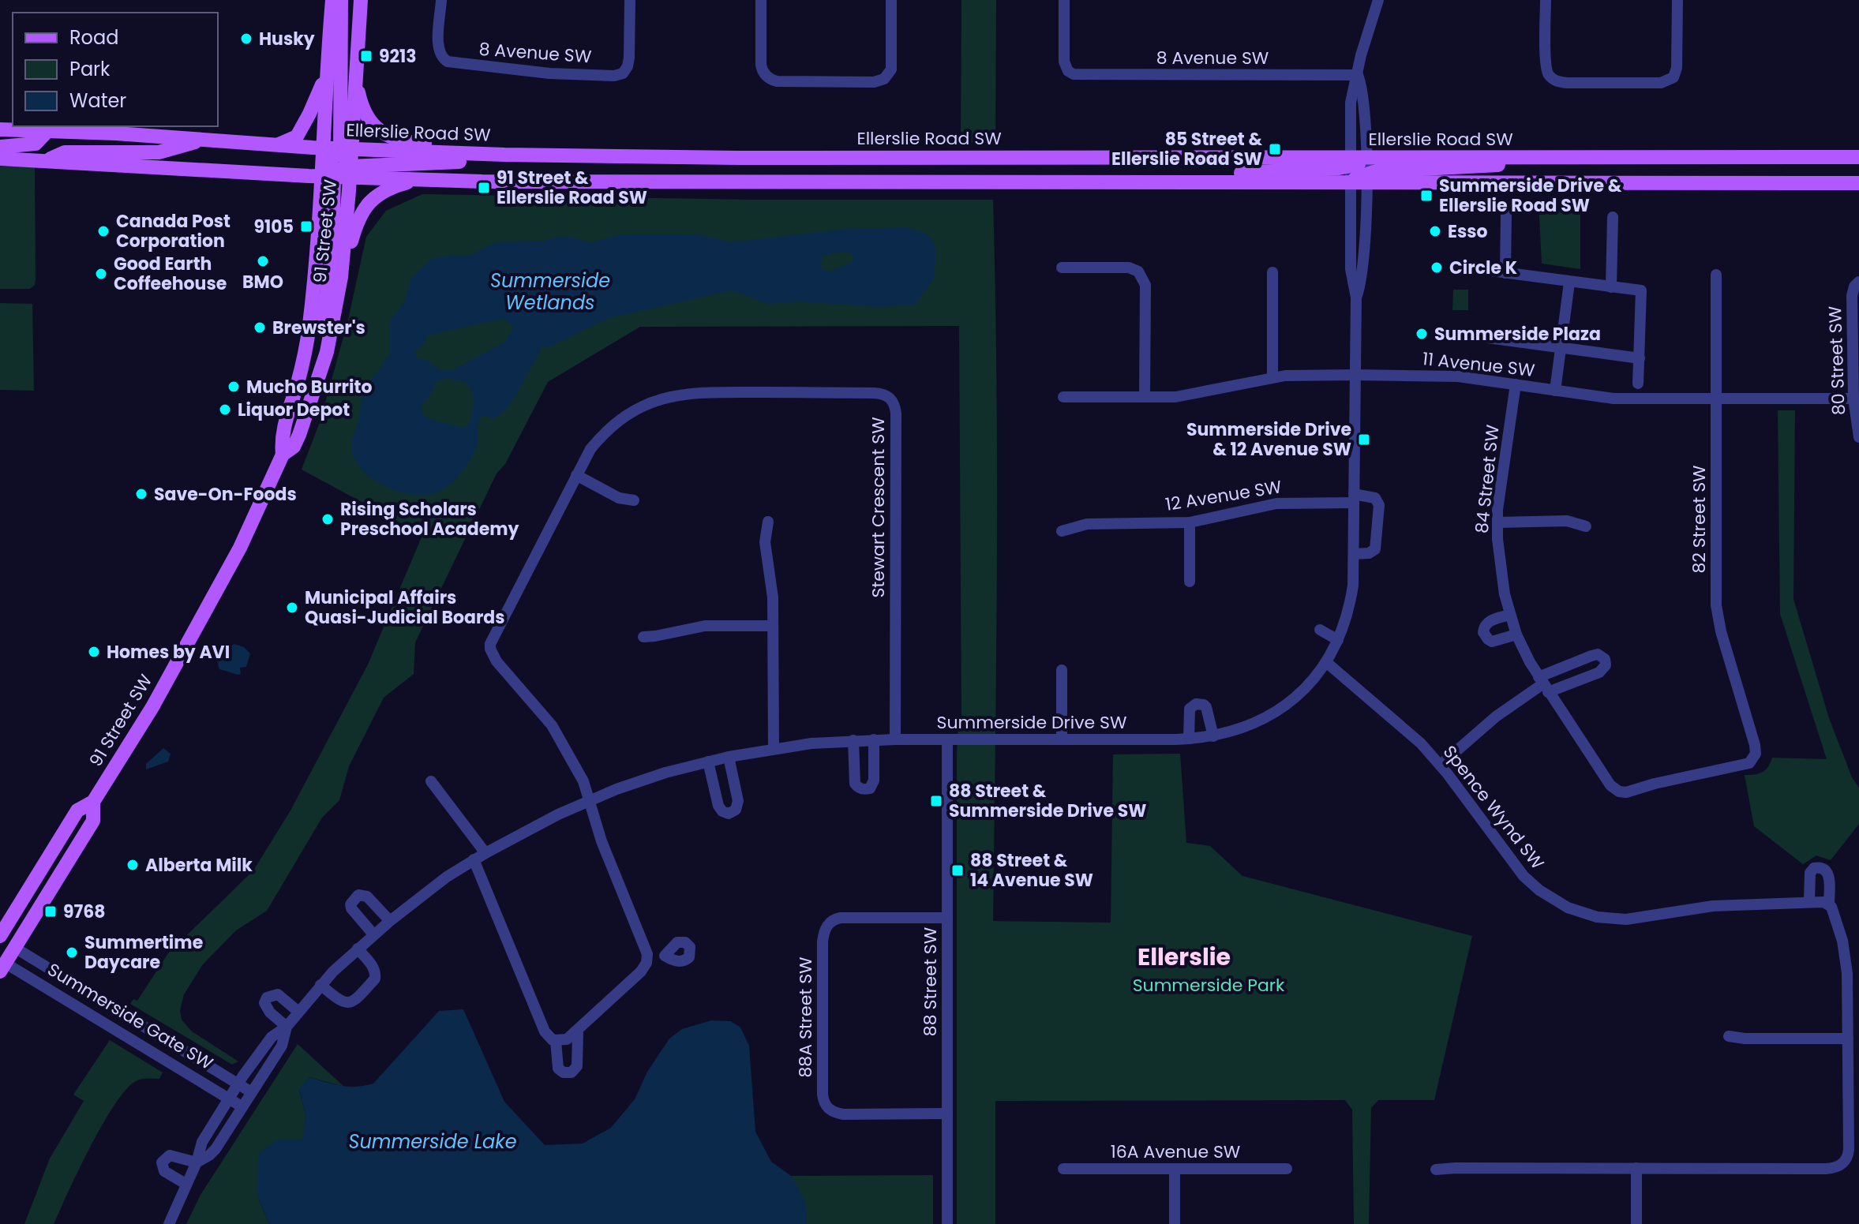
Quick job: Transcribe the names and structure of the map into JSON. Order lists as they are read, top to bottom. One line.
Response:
{"streets":{"main road":["Ellerslie Road SW","91 Street SW","Summerside Gate SW"],"street":["8 Avenue SW","80 Street SW","11 Avenue SW","84 Street SW","12 Avenue SW","Stewart Crescent SW","82 Street SW","Summerside Drive SW","Spence Wynd SW","88 Street SW","88A Street SW","16A Avenue SW"]},"crossings":[["Ellerslie Road SW","91 Street SW"],["Ellerslie Road SW","Summerside Drive SW"],["91 Street SW","Summerside Gate SW"],["80 Street SW","11 Avenue SW"],["11 Avenue SW","84 Street SW"],["11 Avenue SW","82 Street SW"],["11 Avenue SW","Summerside Drive SW"],["84 Street SW","82 Street SW"],["12 Avenue SW","Summerside Drive SW"],["Stewart Crescent SW","Summerside Drive SW"],["Summerside Drive SW","Spence Wynd SW"],["Summerside Drive SW","88 Street SW"],["Summerside Drive SW","Summerside Gate SW"],["88 Street SW","88A Street SW"]],"districts":["Ellerslie"],"water":["Summerside Wetlands","Summerside Lake"],"parks":["Summerside Park"],"places":{"other":["Husky","Canada Post Corporation","Esso","BMO","Circle K","Good Earth Coffeehouse","Brewster's","Summerside Plaza","Mucho Burrito","Liquor Depot","Save-On-Foods","Rising Scholars Preschool Academy","Municipal Affairs Quasi-Judicial Boards","Homes by AVI","Alberta Milk","Summertime Daycare"],"transit":["9213","85 Street & Ellerslie Road SW","91 Street & Ellerslie Road SW","Summerside Drive & Ellerslie Road SW","9105","Summerside Drive & 12 Avenue SW","88 Street & Summerside Drive SW","88 Street & 14 Avenue SW","9768"]},"legend":["Road","Park","Water"]}
